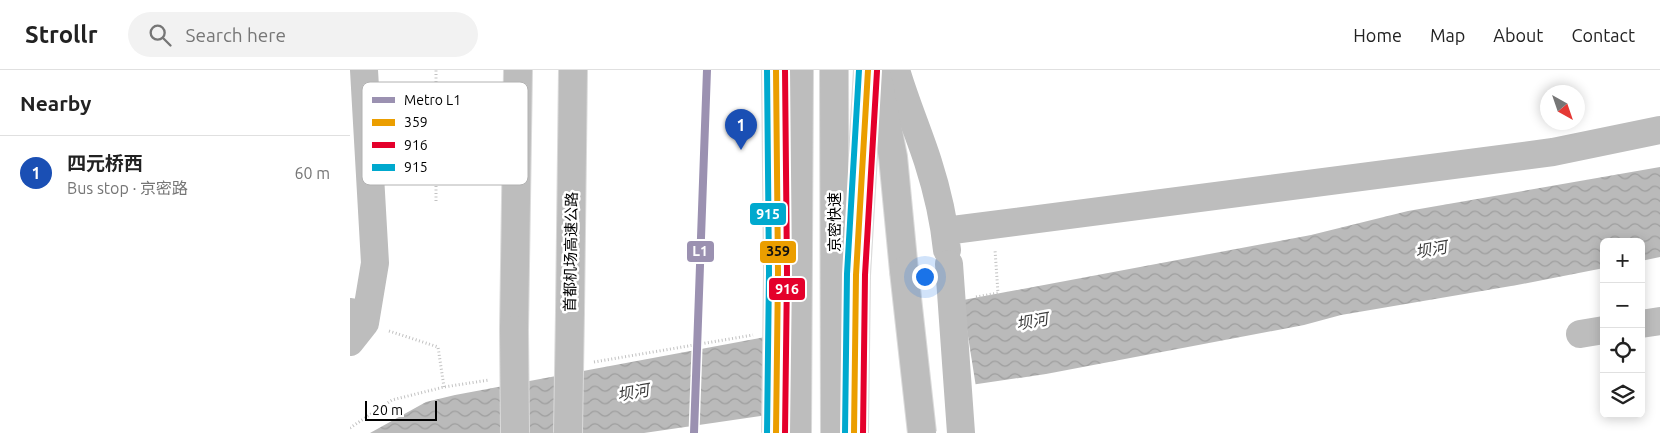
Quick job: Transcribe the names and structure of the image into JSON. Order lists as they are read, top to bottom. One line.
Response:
{"streets":{"main road":["京密快速","首都机场高速公路"]},"water":["坝河"],"lines":["metro line L1","transit line 359","transit line 916","transit line 915"],"legend":["Metro L1","359","916","915"],"scale_bar":"20 m","north":"bottom right","page":{"header":"Strollr","search":"Search here","nav":["Home","Map","About","Contact"],"heading":"Nearby","pins":"1","list":[{"mark":"1","name":"四元桥西","note":"Bus stop · 京密路","value":"60 m"}],"map_buttons":["+","−"],"scale":"20 m"}}
